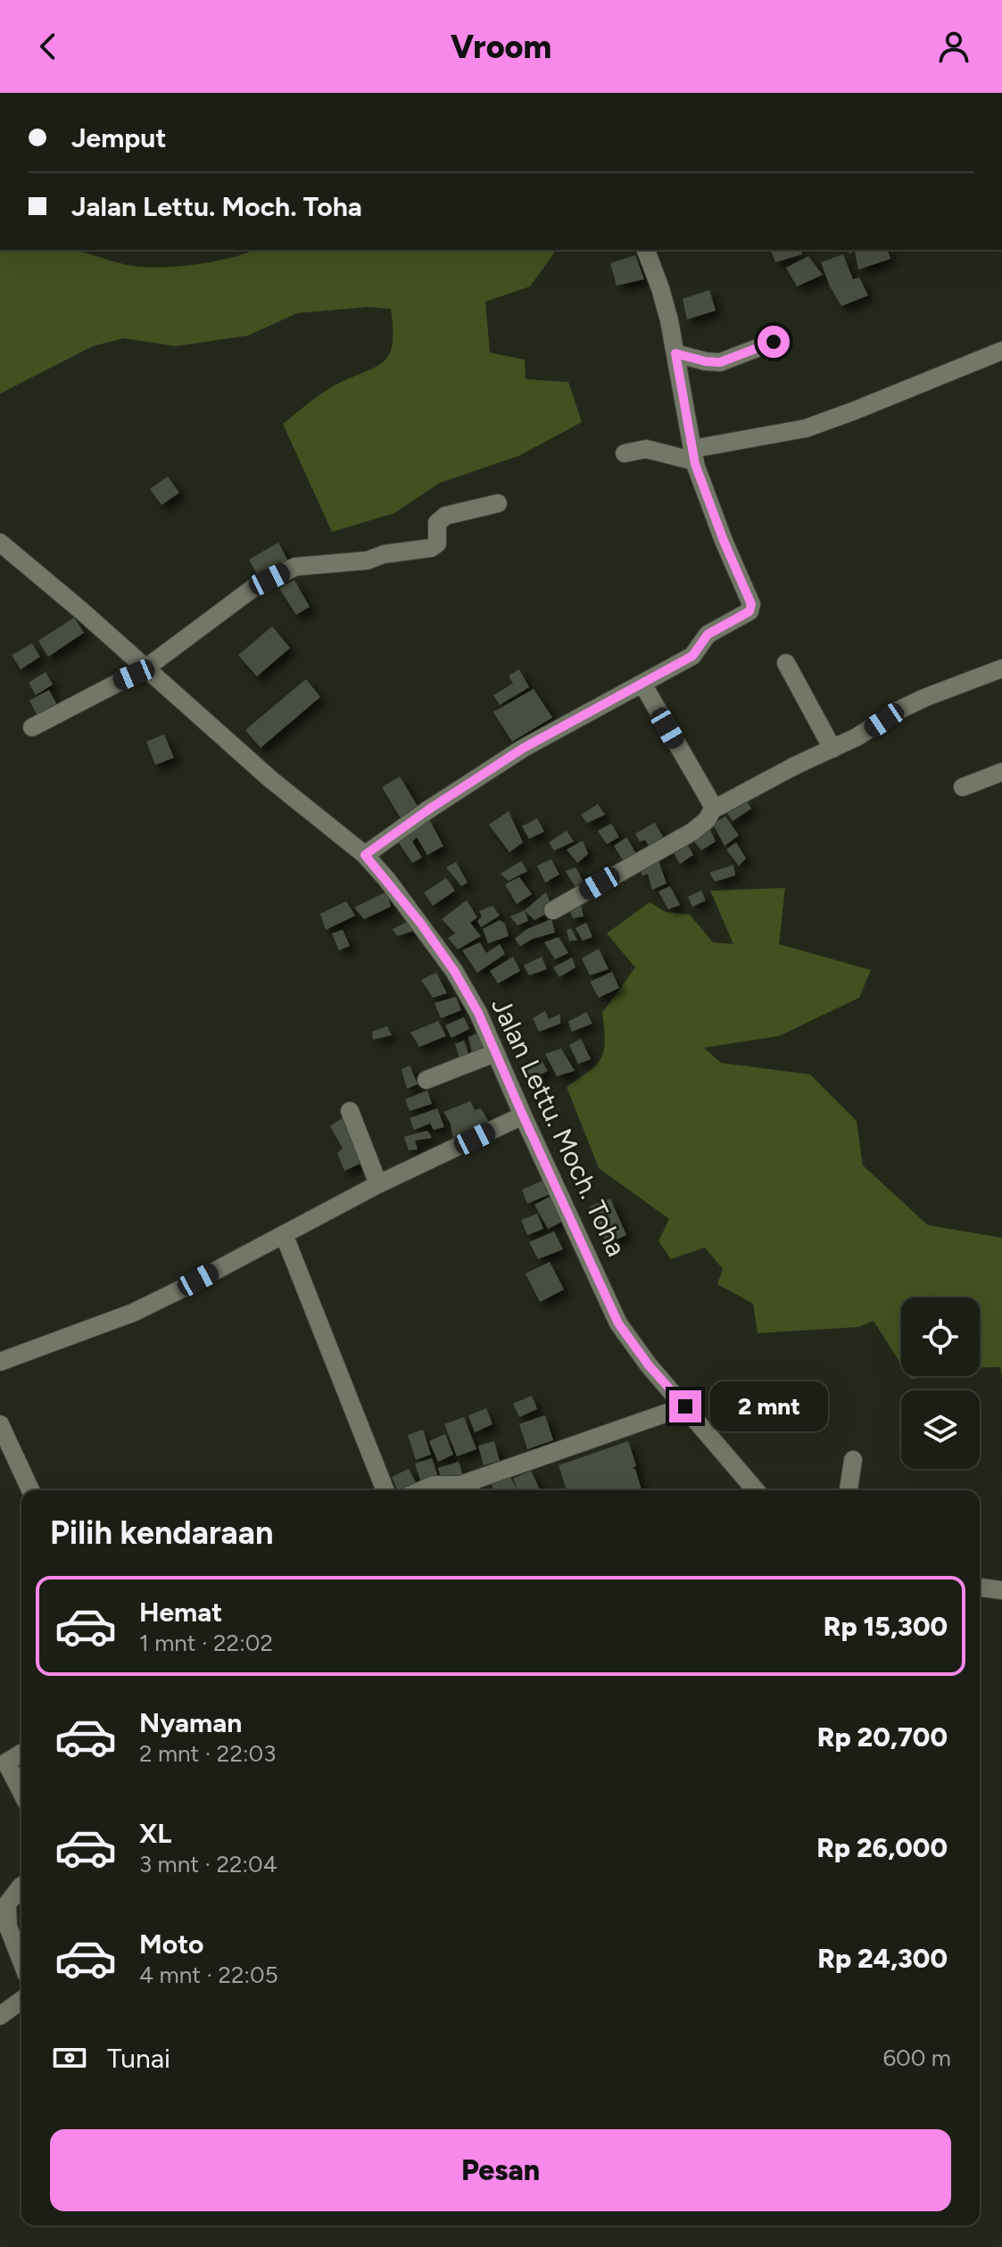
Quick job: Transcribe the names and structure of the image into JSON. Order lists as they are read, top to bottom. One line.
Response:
{"streets":{"street":["Jalan Lettu. Moch. Toha"]},"page":{"header":"Vroom","banner":["Jemput","Jalan Lettu. Moch. Toha"],"bubble":"2 mnt","heading":"Pilih kendaraan","list":[{"name":"Hemat","note":"1 mnt · 22:02","value":"Rp 15,300"},{"name":"Nyaman","note":"2 mnt · 22:03","value":"Rp 20,700"},{"name":"XL","note":"3 mnt · 22:04","value":"Rp 26,000"},{"name":"Moto","note":"4 mnt · 22:05","value":"Rp 24,300"}],"pay":["Tunai","600 m"],"buttons":"Pesan"}}
